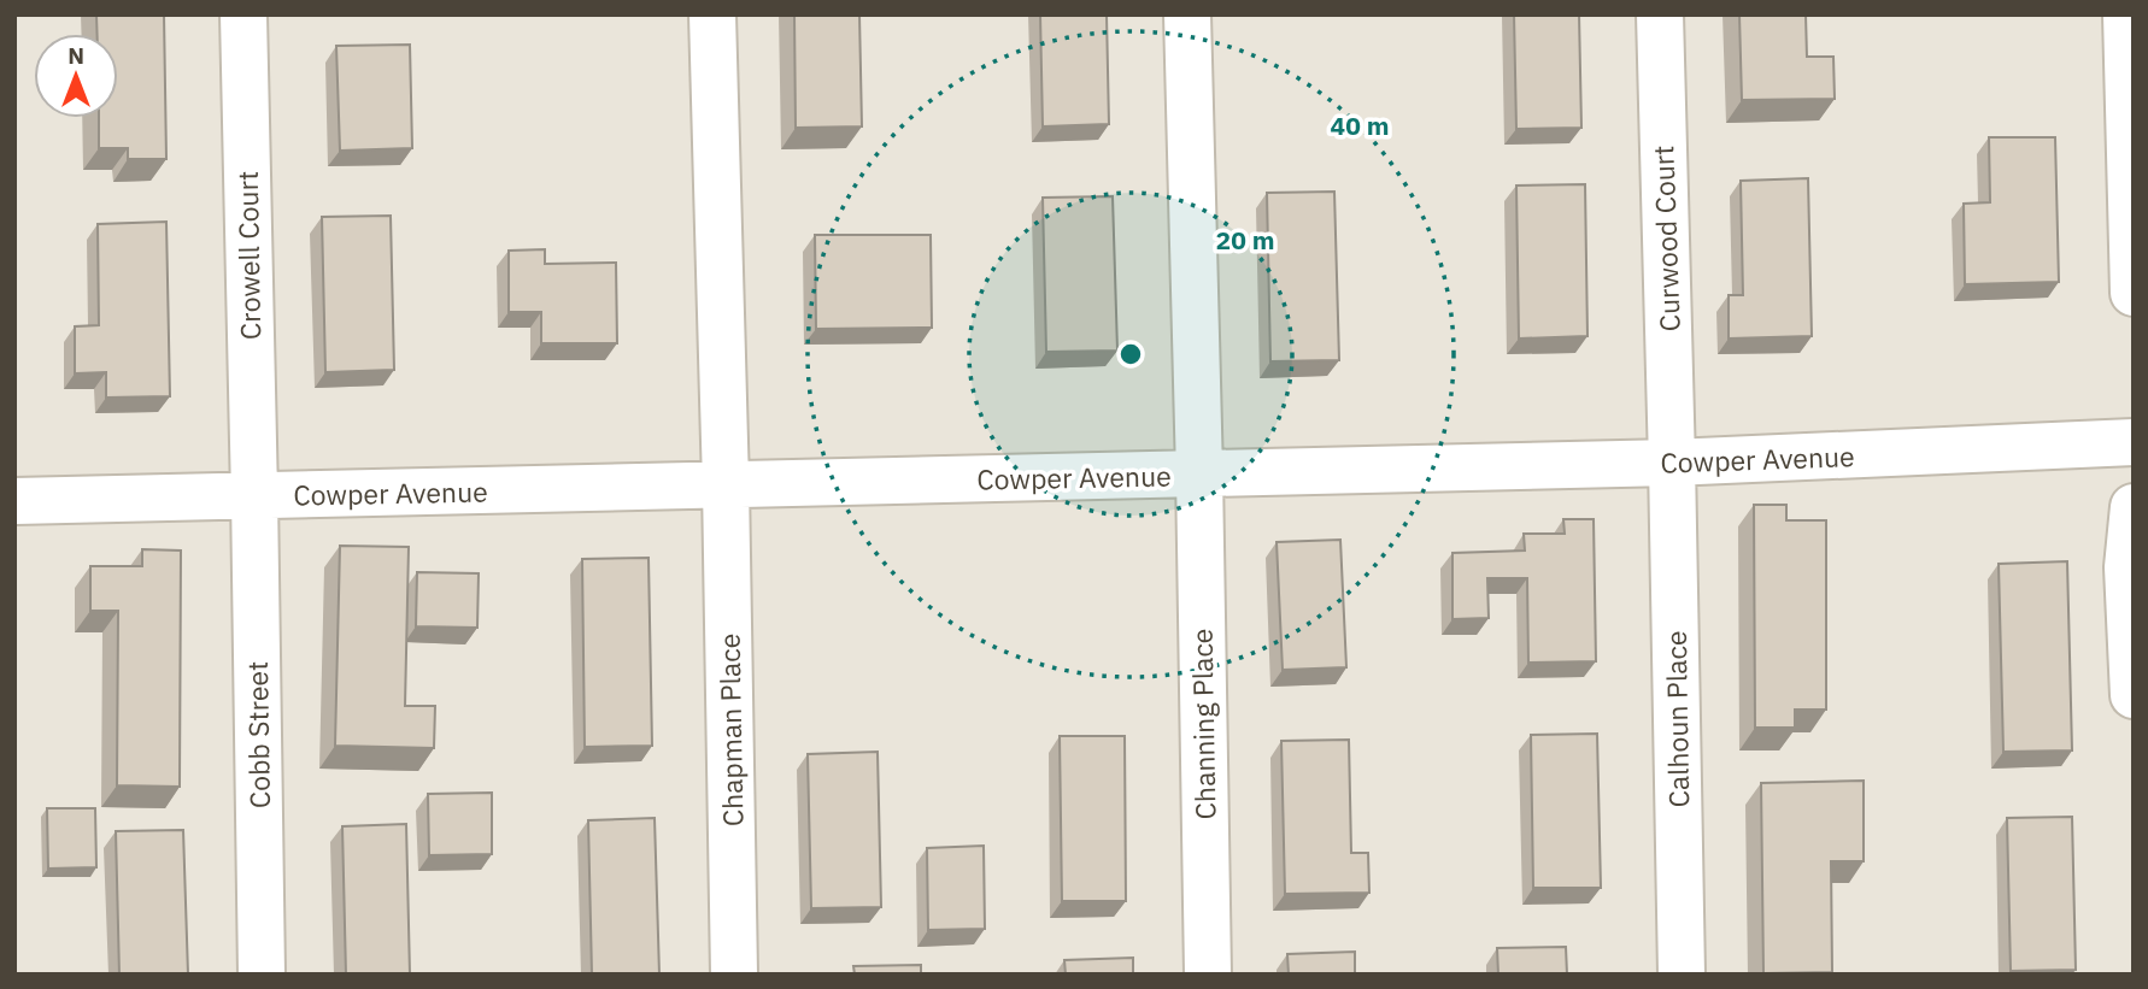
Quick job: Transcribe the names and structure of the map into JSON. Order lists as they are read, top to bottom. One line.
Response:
{"streets":{"street":["Curwood Court","Crowell Court","Cowper Avenue","Calhoun Place","Channing Place","Chapman Place","Cobb Street"]},"crossings":[["Curwood Court","Cowper Avenue"],["Curwood Court","Calhoun Place"],["Crowell Court","Cowper Avenue"],["Crowell Court","Cobb Street"],["Cowper Avenue","Calhoun Place"],["Cowper Avenue","Channing Place"],["Cowper Avenue","Chapman Place"],["Cowper Avenue","Cobb Street"]],"north":"top","rings":["40 m","20 m"]}
